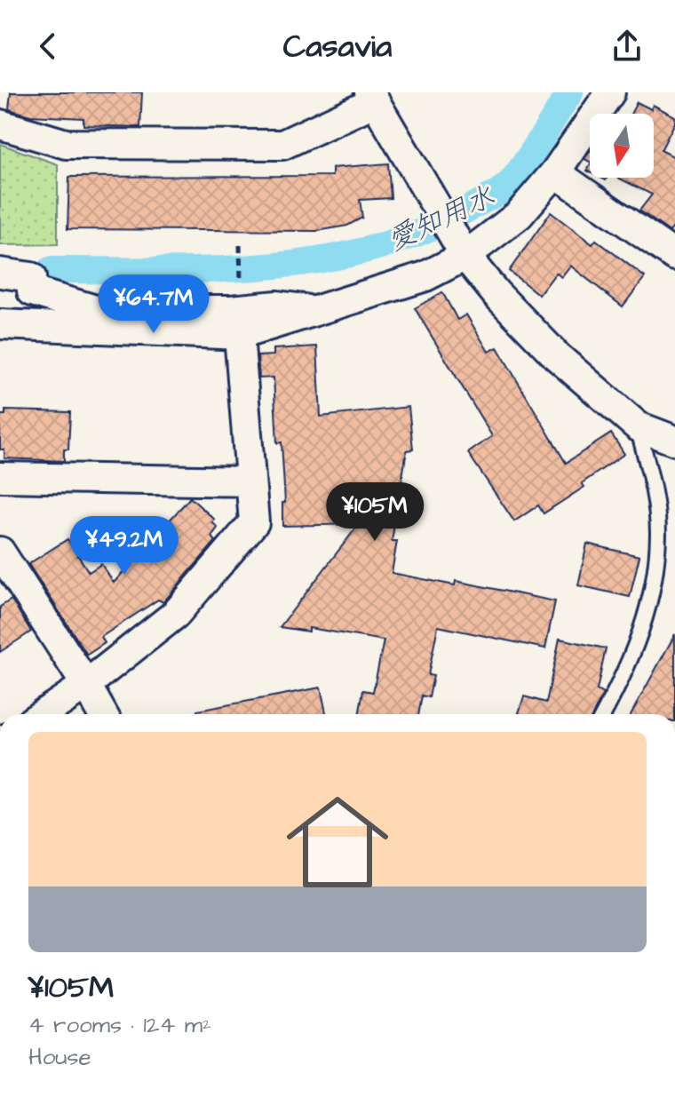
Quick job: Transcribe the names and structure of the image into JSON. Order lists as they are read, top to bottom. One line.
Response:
{"water":["愛知用水"],"north":"bottom","page":{"header":"Casavia","price":["¥64.7M","¥105M","¥49.2M"],"list":[{"name":"¥105M","note":"4 rooms · 124 m² · House"}]}}
